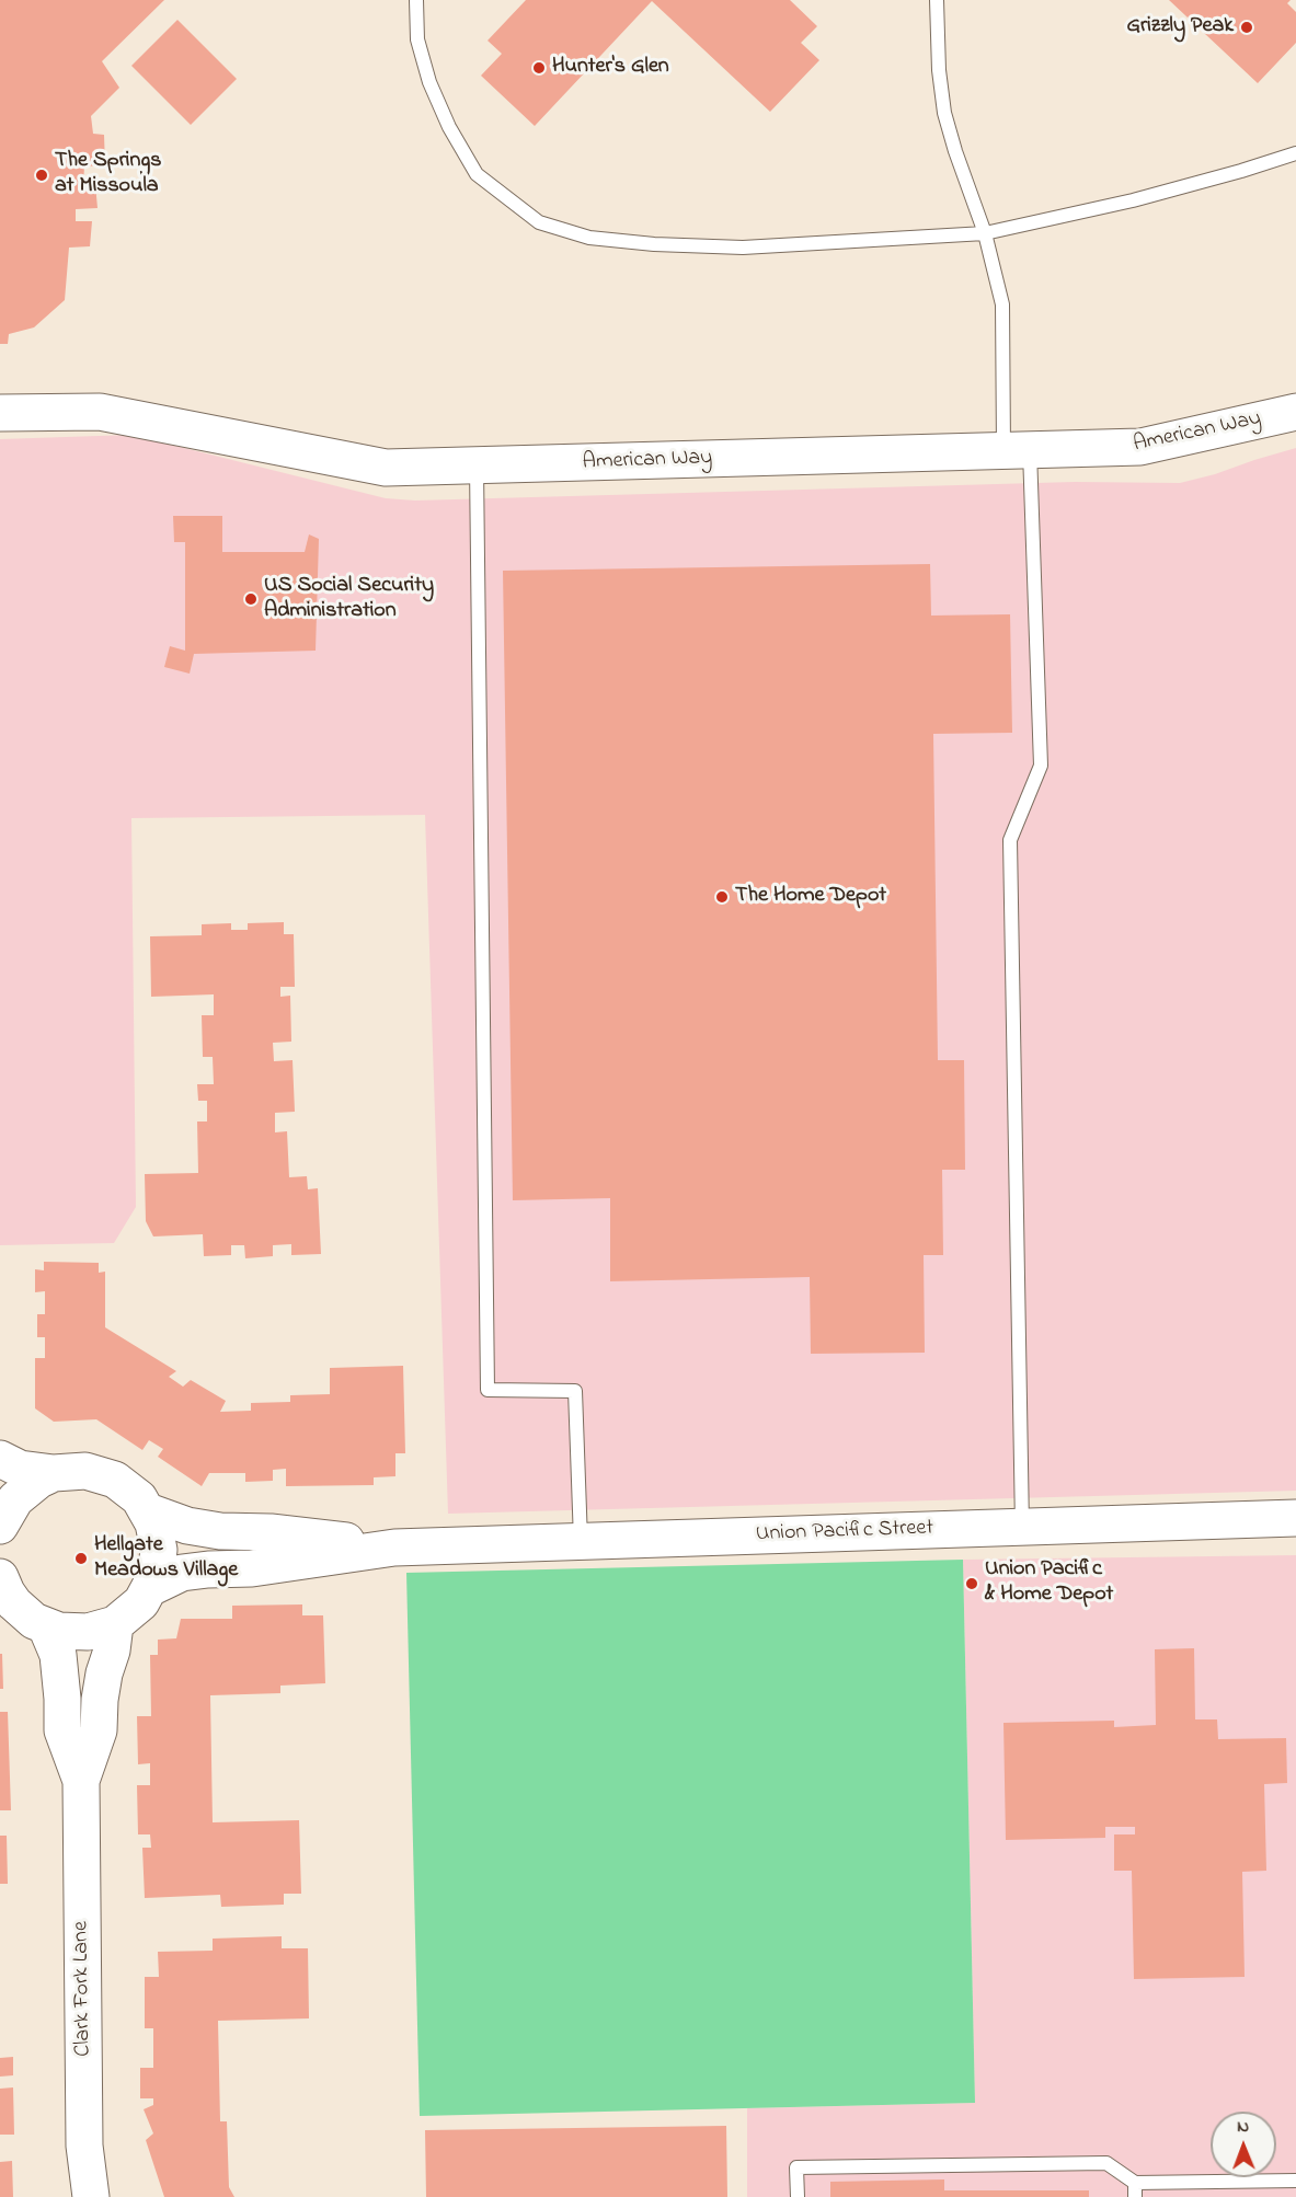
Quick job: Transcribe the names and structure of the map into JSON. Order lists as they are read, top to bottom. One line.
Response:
{"streets":{"street":["American Way","Union Pacific Street","Clark Fork Lane"]},"places":["Grizzly Peak","Hunter's Glen","The Springs at Missoula","US Social Security Administration","The Home Depot","Hellgate Meadows Village","Union Pacific & Home Depot"],"north":"top"}
